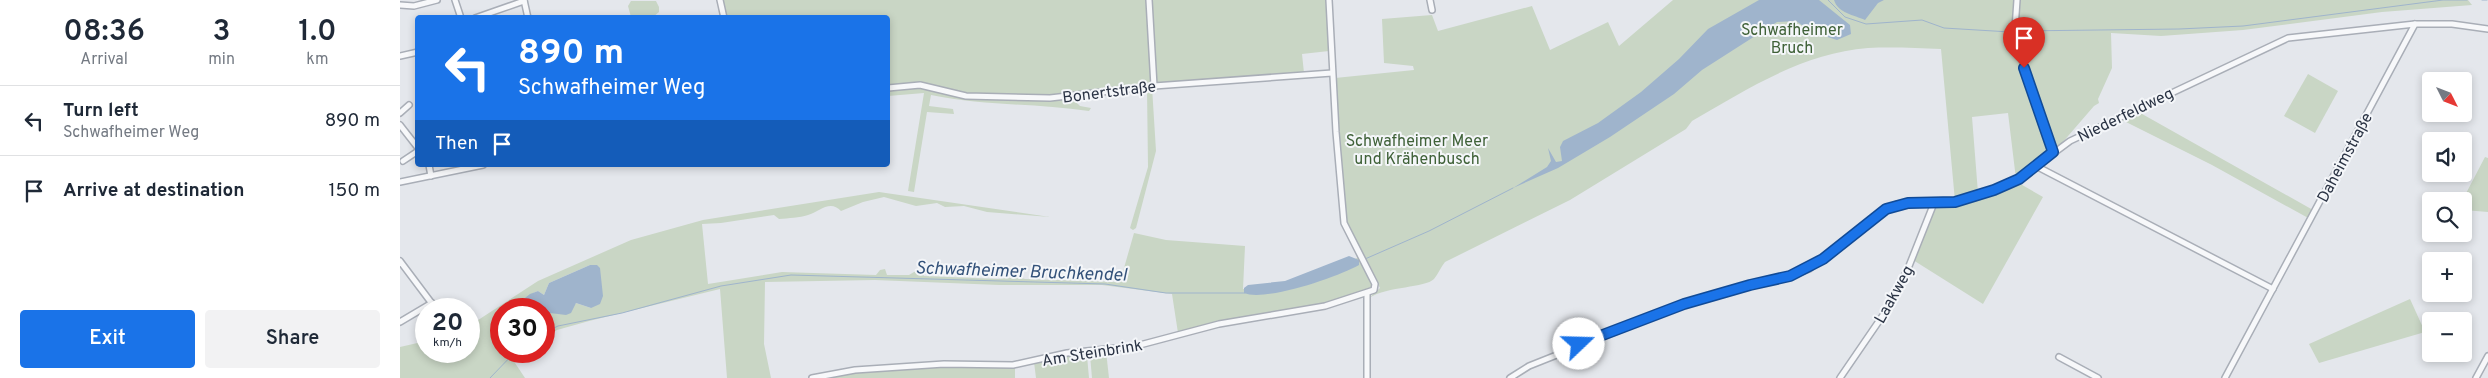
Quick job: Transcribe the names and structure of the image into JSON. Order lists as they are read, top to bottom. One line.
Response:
{"streets":{"street":["Bonertstraße","Niederfeldweg","Daheimstraße","Laakweg","Am Steinbrink"]},"crossings":[["Niederfeldweg","Daheimstraße"],["Niederfeldweg","Laakweg"]],"water":["Schwafheimer Bruchkendel"],"parks":["Schwafheimer Bruch","Schwafheimer Meer und Krähenbusch"],"north":"bottom right","page":{"eta":["08:36","Arrival","3","min","1.0","km"],"turn":["890 m","Schwafheimer Weg"],"map_buttons":["+","−"],"list":[{"name":"Turn left","note":"Schwafheimer Weg","value":"890 m"},{"name":"Arrive at destination","value":"150 m"}],"then":"Then","speed":"20 km/h","limit":"30","buttons":["Exit","Share"]}}
